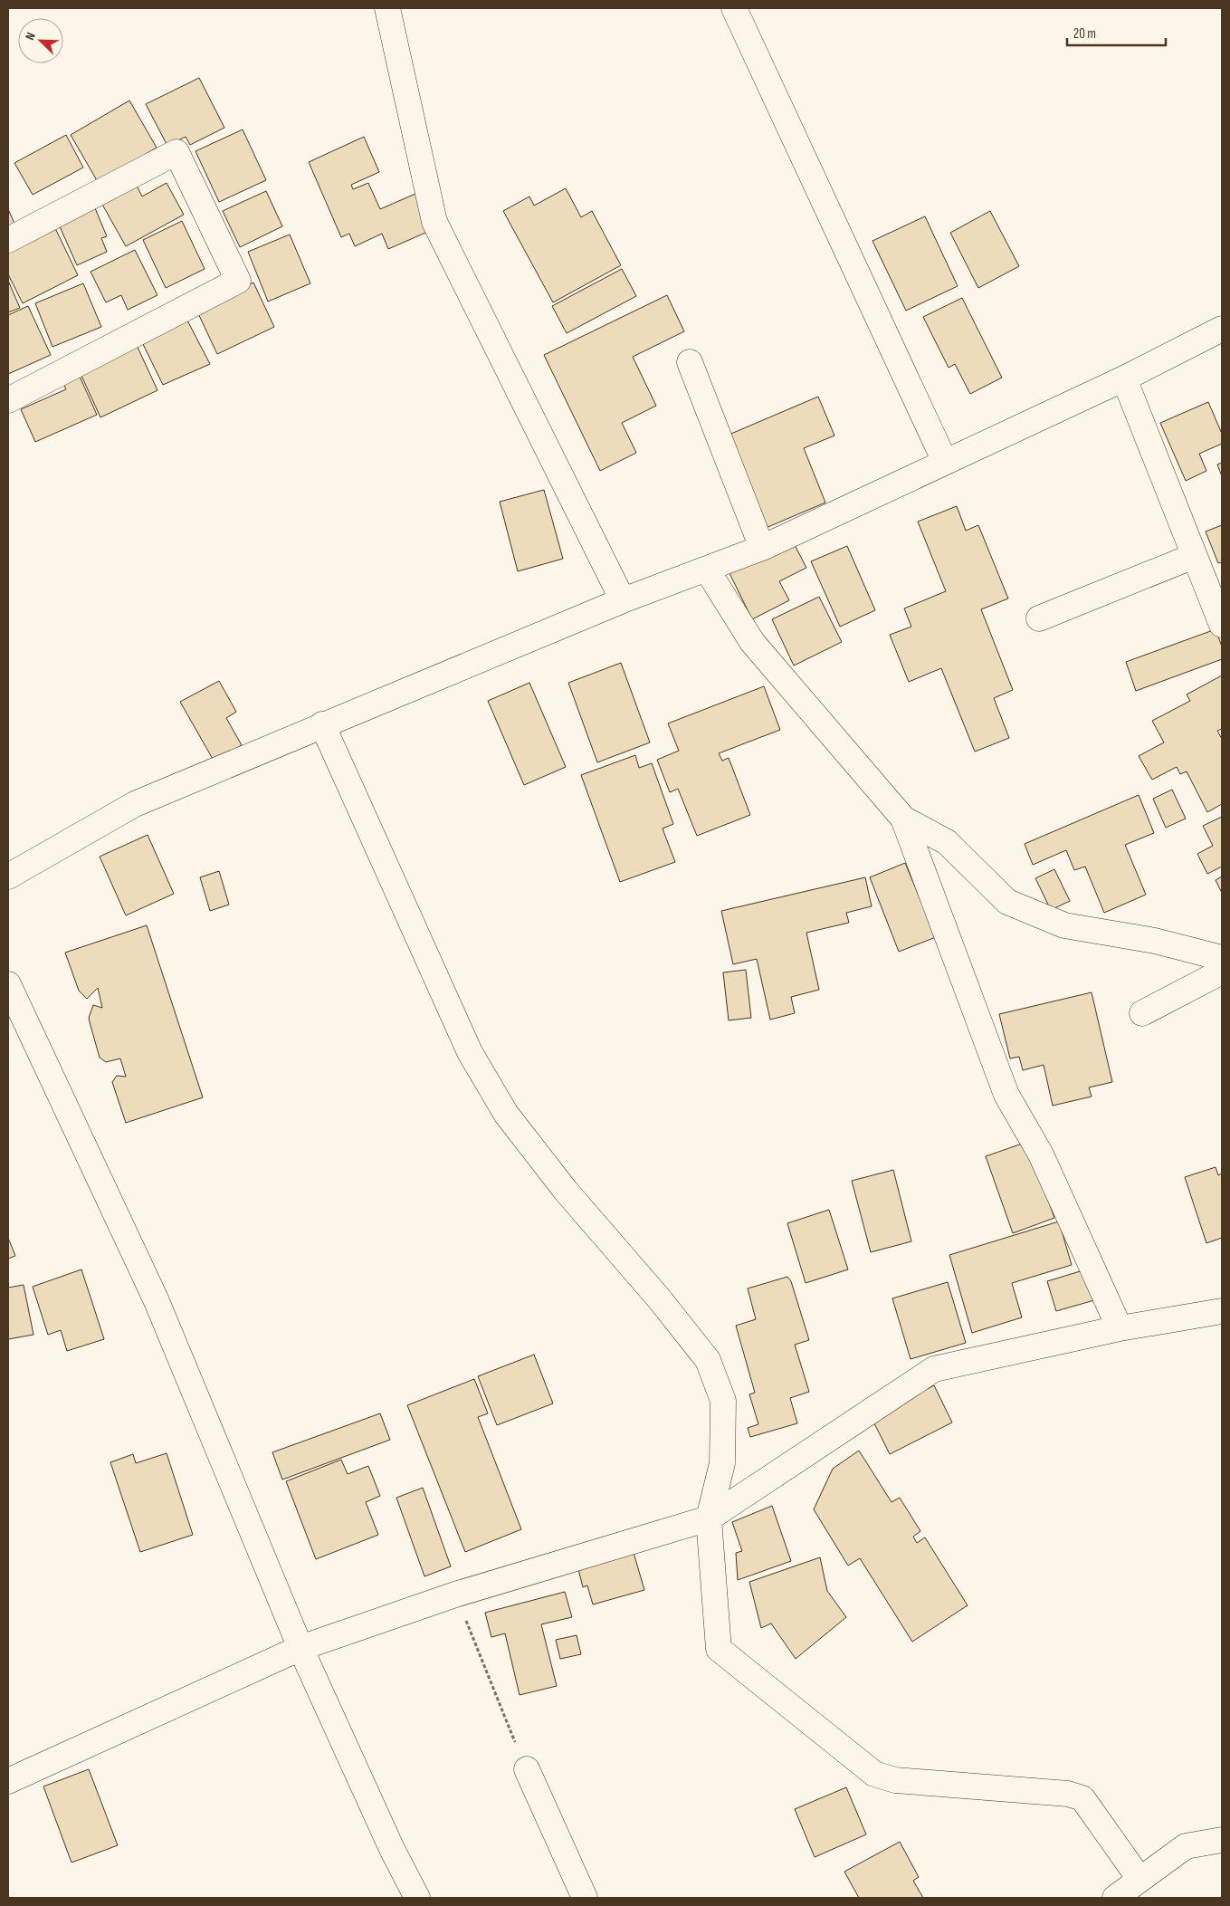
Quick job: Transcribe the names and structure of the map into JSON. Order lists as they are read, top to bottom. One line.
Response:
{"scale_bar":"20 m","north":"top left"}
